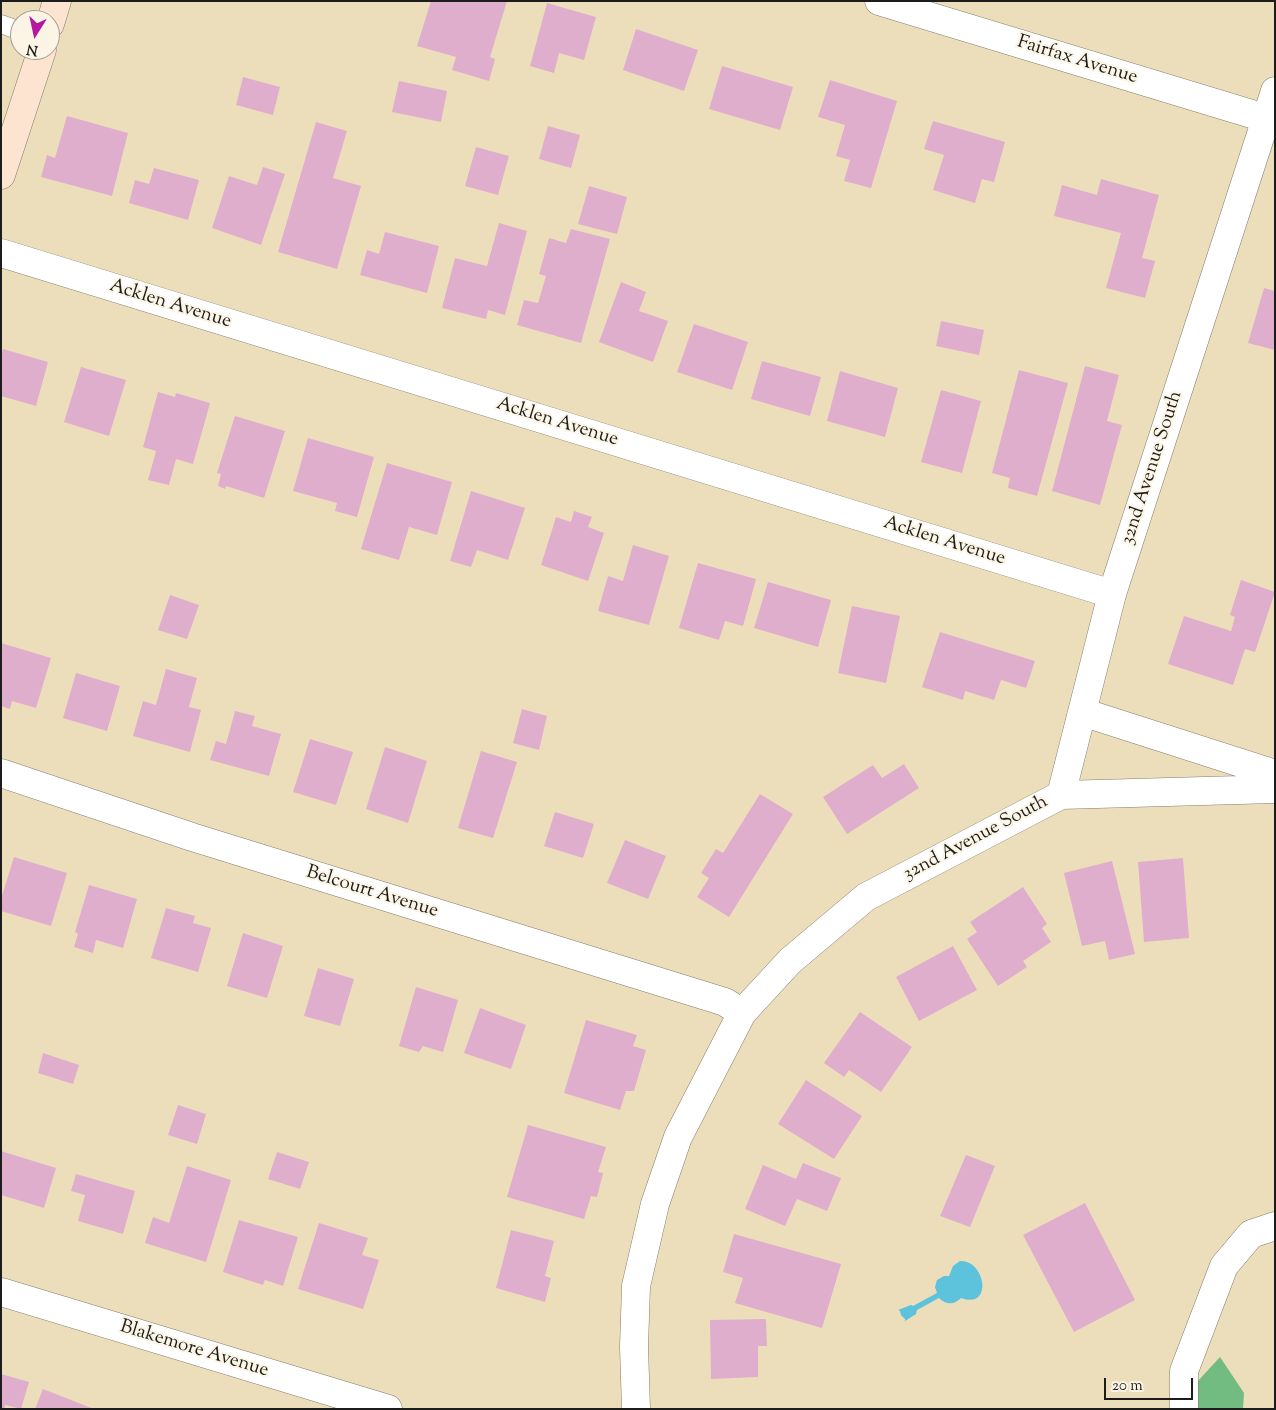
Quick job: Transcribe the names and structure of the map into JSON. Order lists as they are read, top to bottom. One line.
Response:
{"streets":{"street":["Fairfax Avenue","Acklen Avenue","32nd Avenue South","Belcourt Avenue","Blakemore Avenue"]},"crossings":[["Fairfax Avenue","32nd Avenue South"],["Acklen Avenue","32nd Avenue South"],["32nd Avenue South","Belcourt Avenue"]],"scale_bar":"20 m","north":"bottom"}
